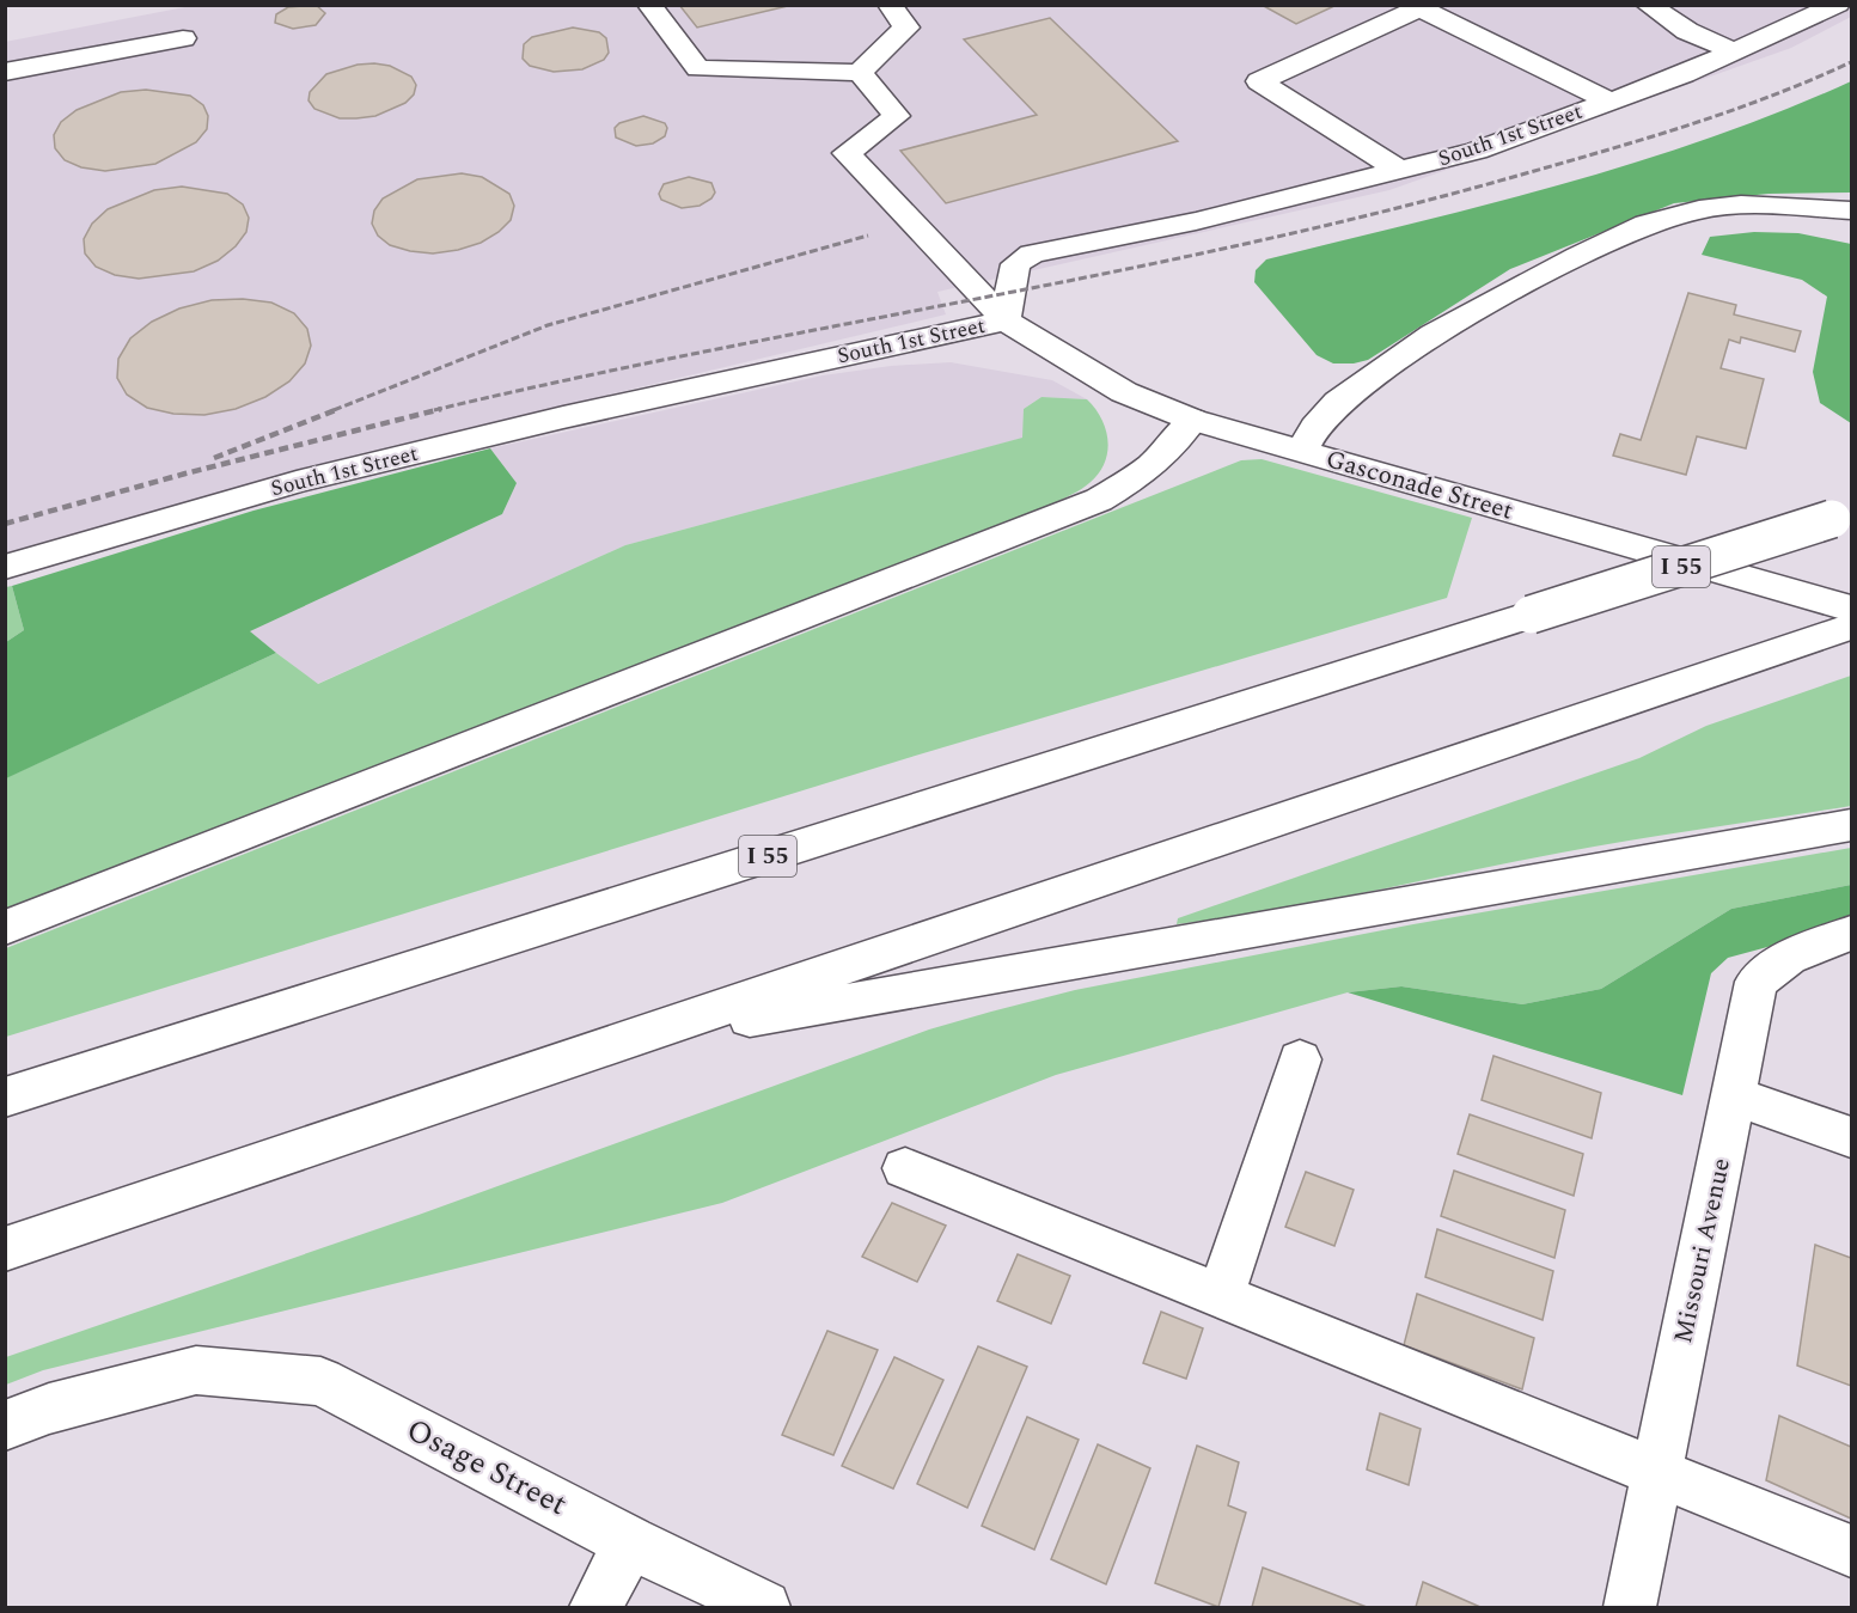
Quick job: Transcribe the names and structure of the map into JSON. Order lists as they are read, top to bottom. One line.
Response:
{"streets":{"main road":["South 1st Street","Gasconade Street","I 55","Missouri Avenue","Osage Street"]},"crossings":[["South 1st Street","Gasconade Street"]]}
